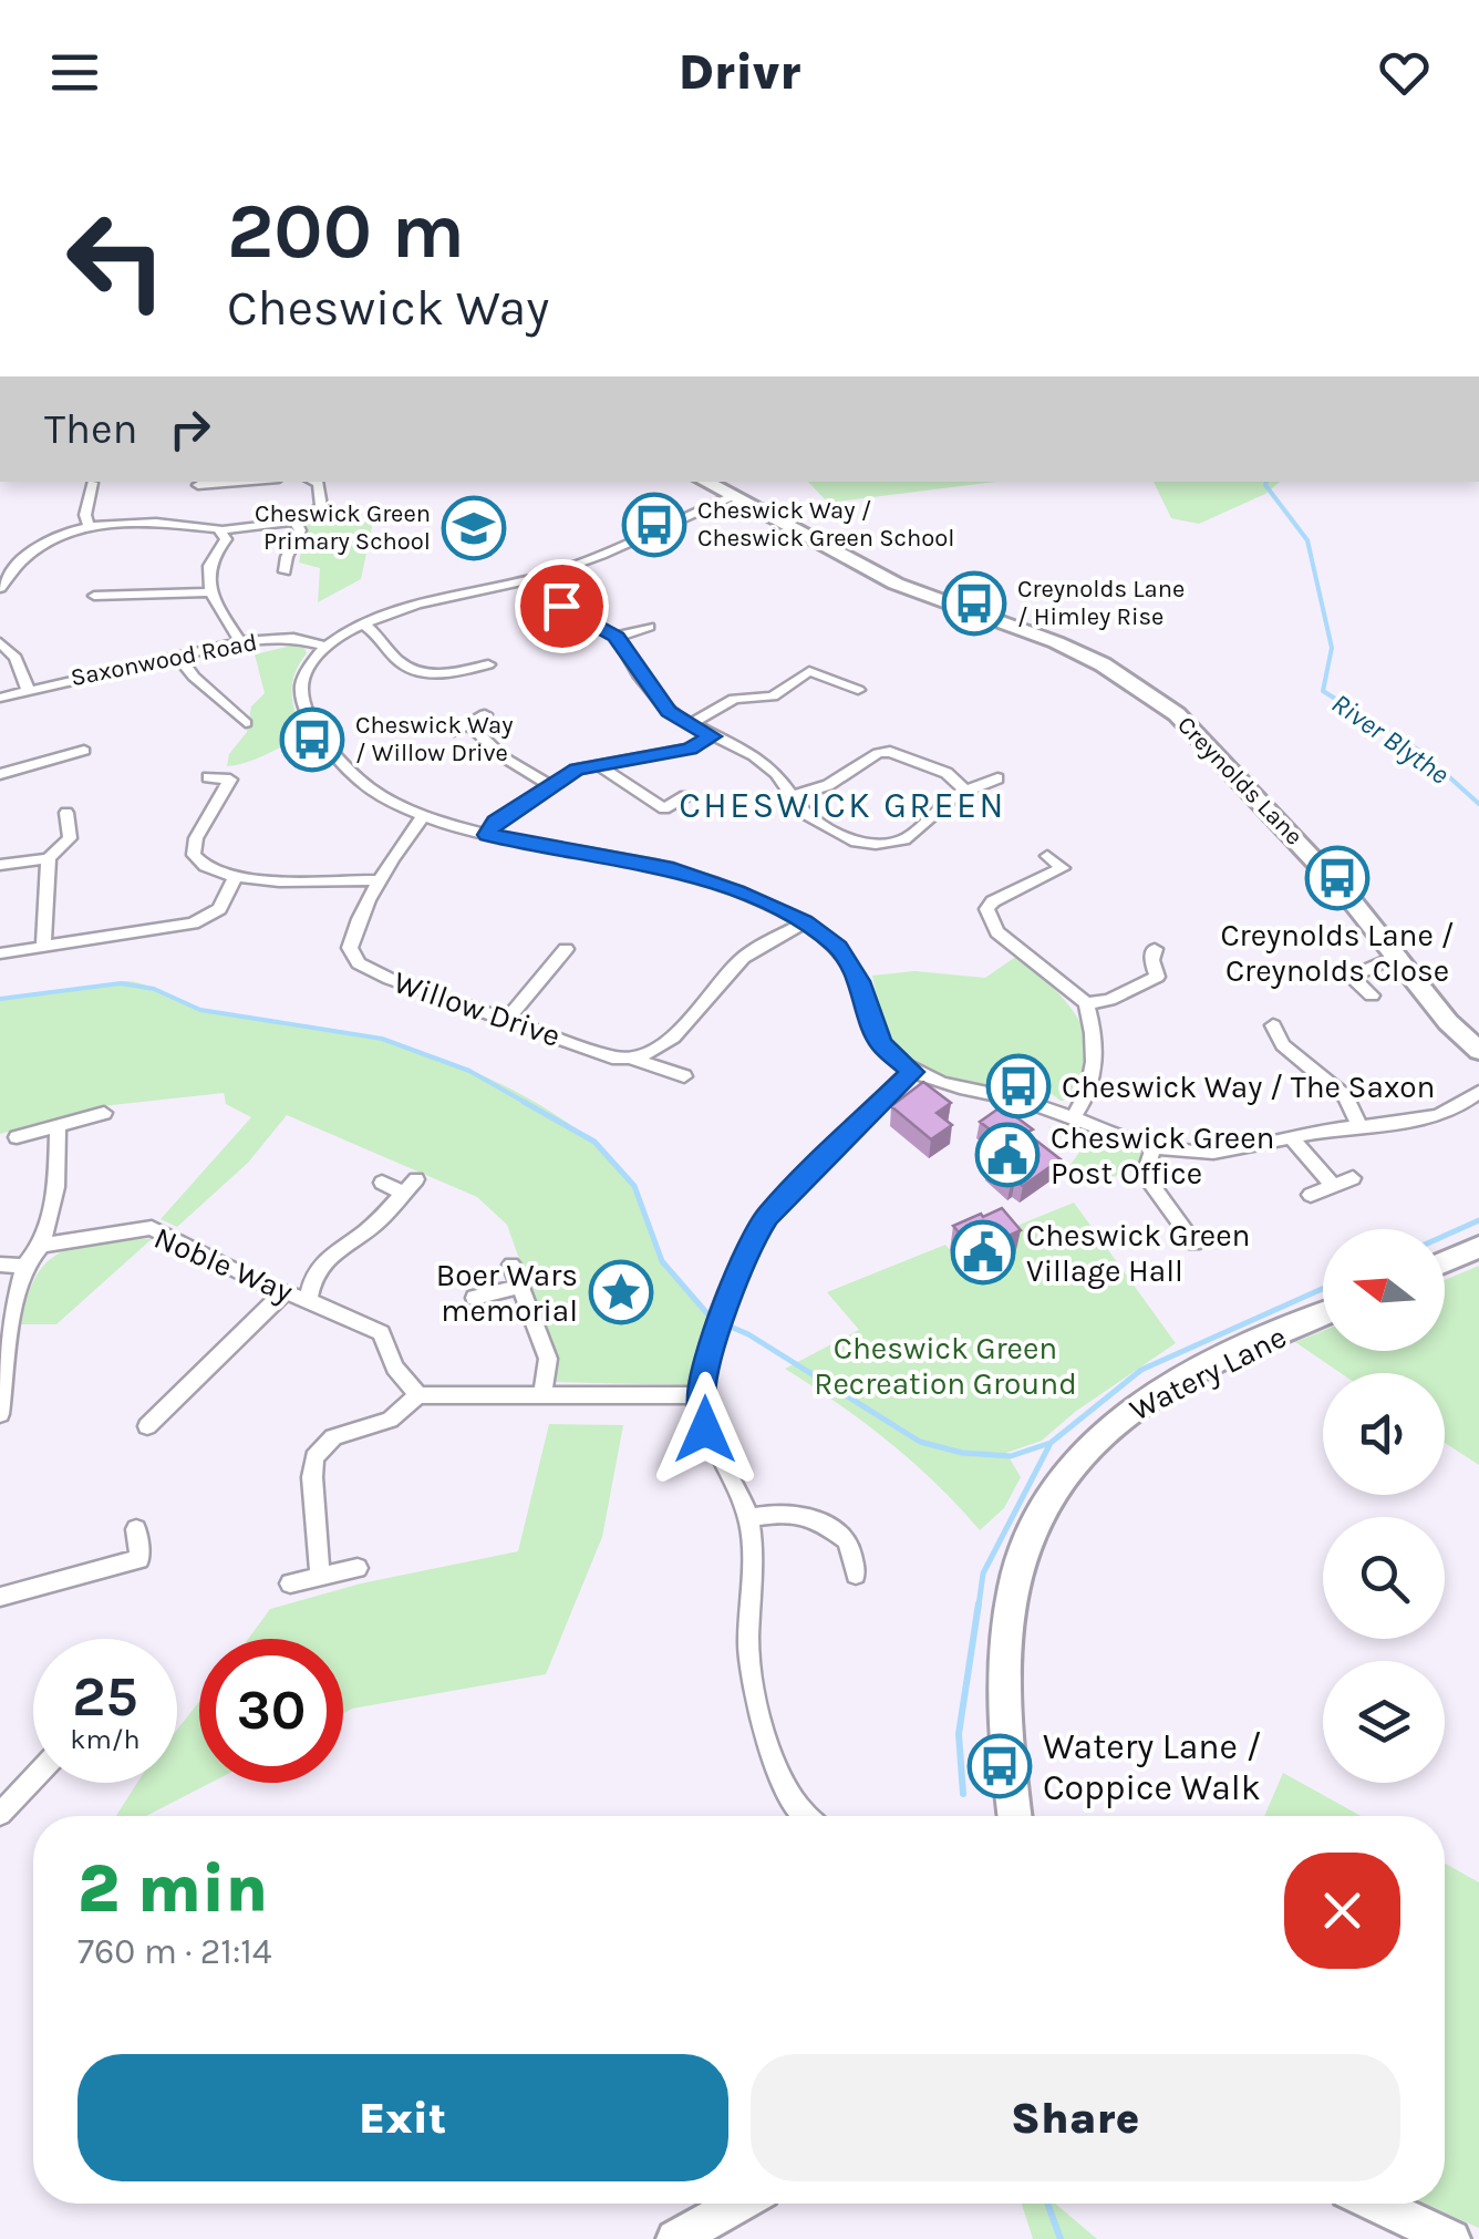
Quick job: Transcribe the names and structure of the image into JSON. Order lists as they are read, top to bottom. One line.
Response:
{"streets":{"street":["Saxonwood Road","Creynolds Lane","Willow Drive","Noble Way","Watery Lane"]},"districts":["CHESWICK GREEN"],"water":["River Blythe"],"parks":["Cheswick Green Recreation Ground"],"places":{"bus stop":["Cheswick Way / Cheswick Green School","Creynolds Lane / Himley Rise","Cheswick Way / Willow Drive","Creynolds Lane / Creynolds Close","Cheswick Way / The Saxon","Watery Lane / Coppice Walk"],"school or university":["Cheswick Green Primary School"],"public building":["Cheswick Green Post Office","Cheswick Green Village Hall"],"place":["Boer Wars memorial"]},"north":"left","page":{"header":"Drivr","turn":["200 m","Cheswick Way"],"then":"Then","speed":"25 km/h","limit":"30","heading":["2 min","760 m · 21:14"],"buttons":["Exit","Share"]}}
